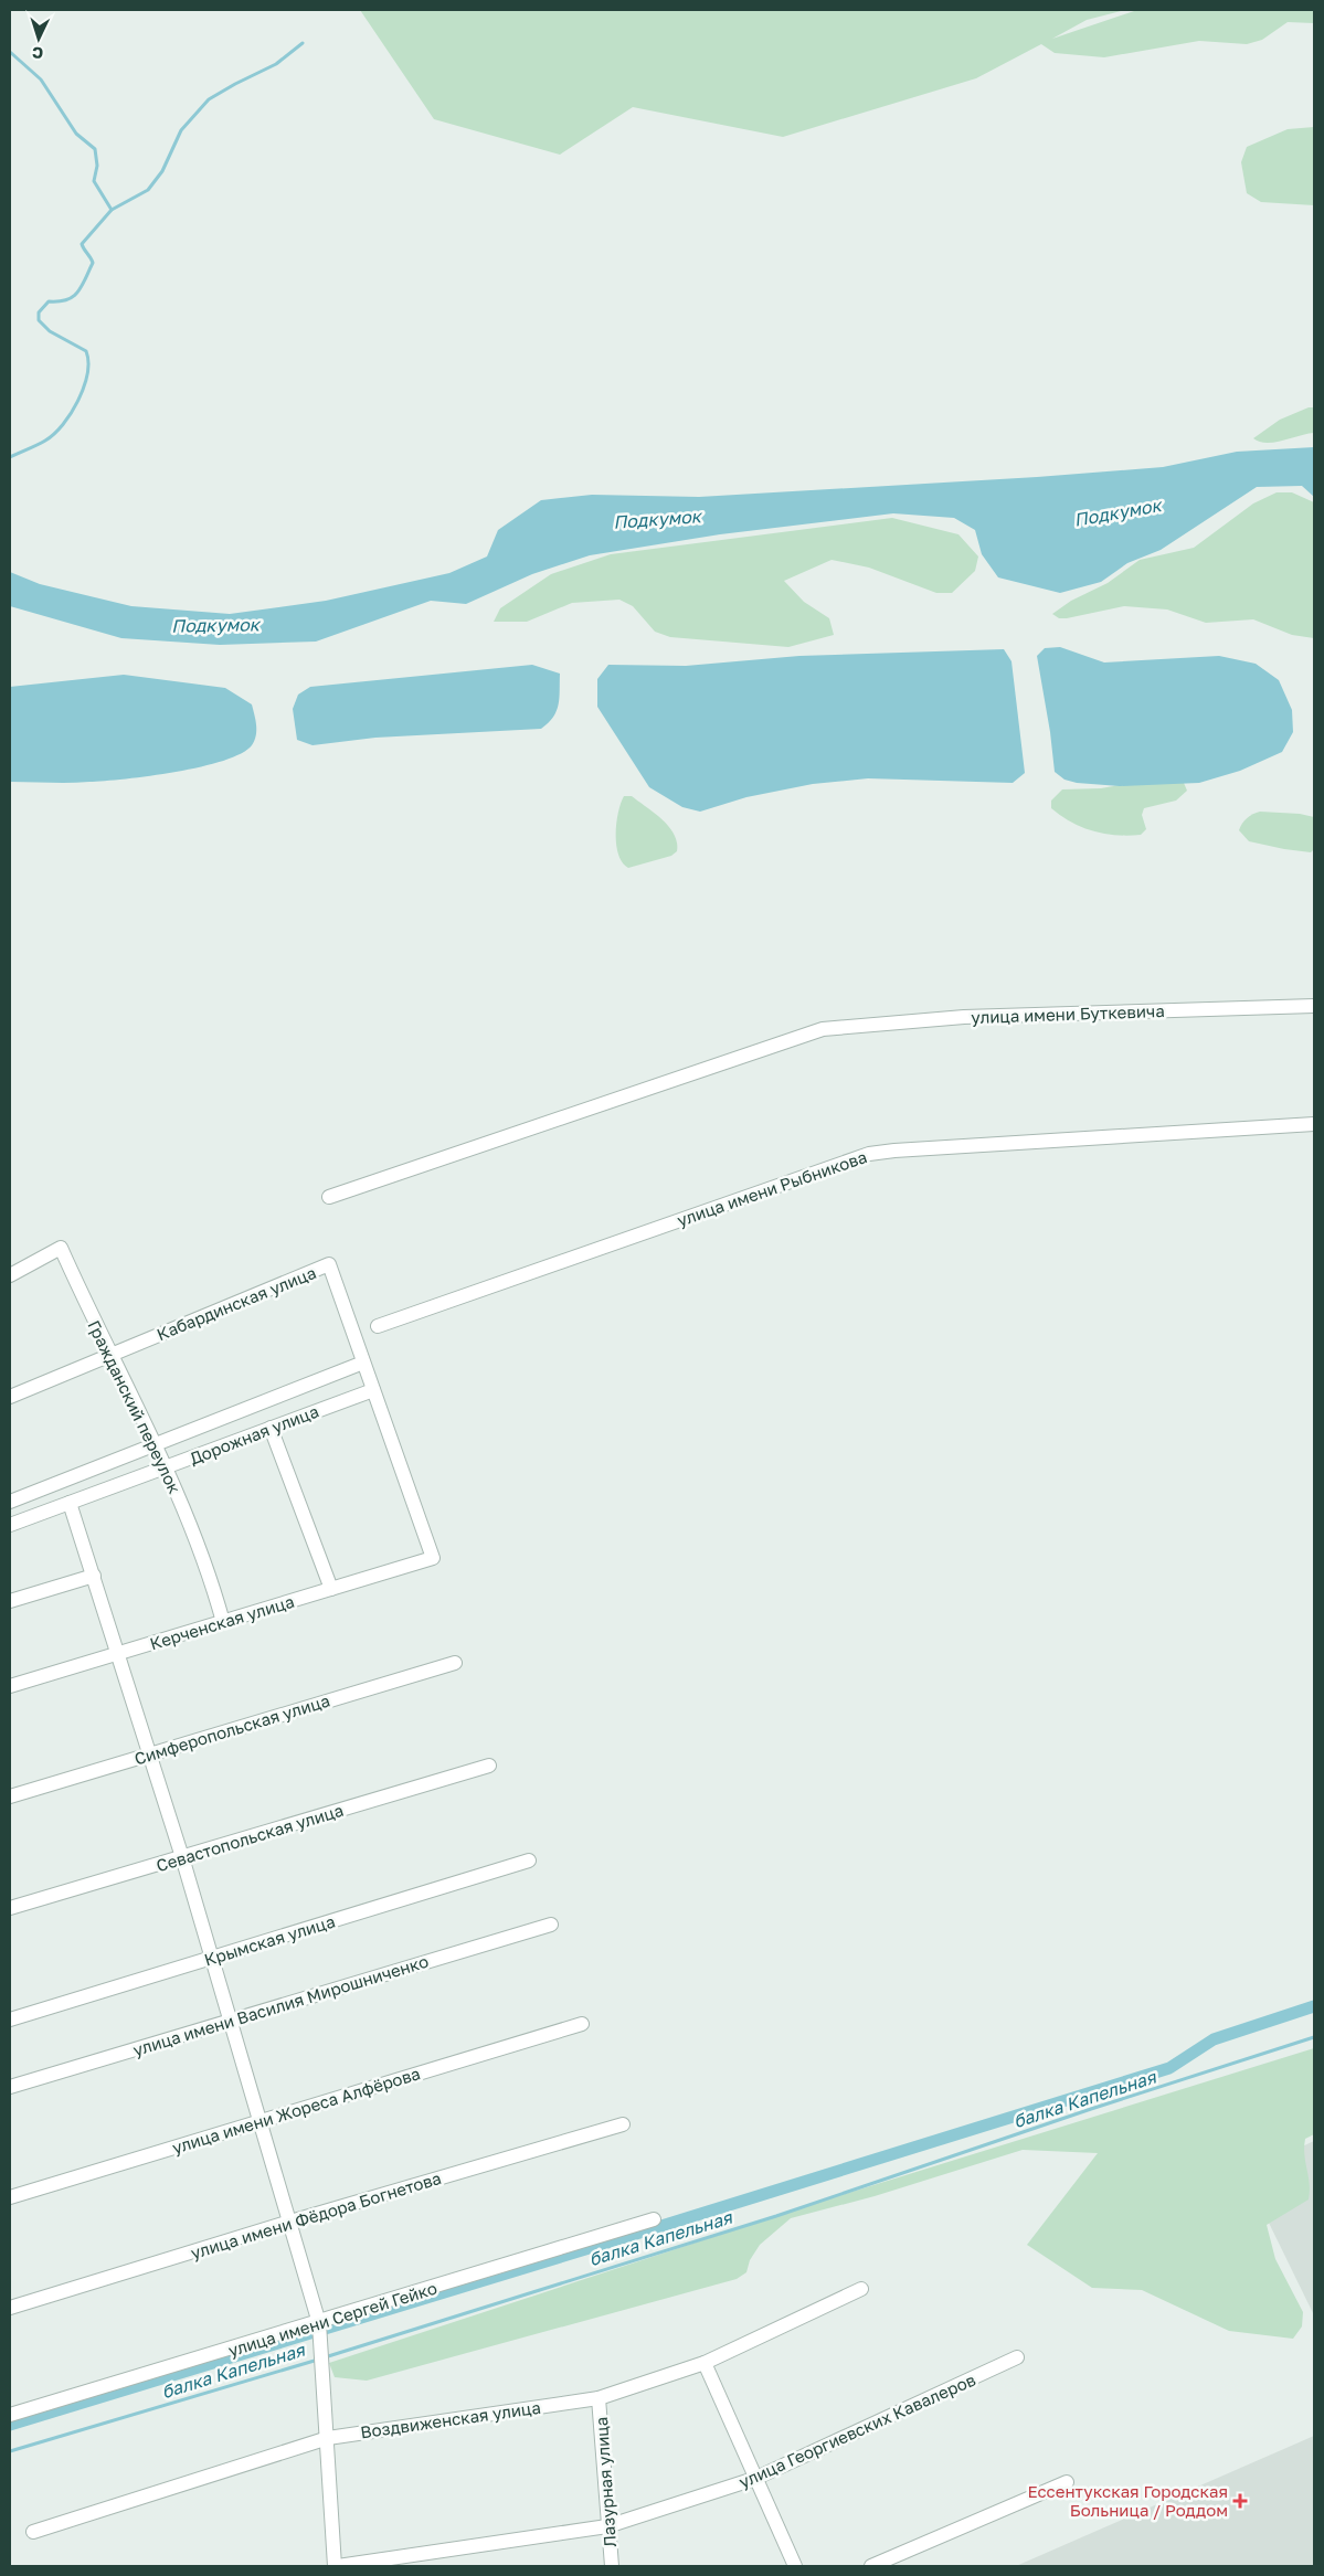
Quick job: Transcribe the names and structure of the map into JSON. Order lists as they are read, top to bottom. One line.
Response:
{"streets":{"street":["улица имени Буткевича","улица имени Рыбникова","Кабардинская улица","Гражданский переулок","Дорожная улица","Керченская улица","Симферопольская улица","Севастопольская улица","Крымская улица","улица имени Василия Мирошниченко","улица имени Жореса Алфёрова","улица имени Фёдора Богнетова","улица имени Сергей Гейко","Воздвиженская улица","улица Георгиевских Кавалеров","Лазурная улица"]},"crossings":[["Кабардинская улица","Гражданский переулок"],["Кабардинская улица","Дорожная улица"],["Кабардинская улица","Керченская улица"],["Гражданский переулок","Дорожная улица"],["Гражданский переулок","Керченская улица"],["Воздвиженская улица","Лазурная улица"],["улица Георгиевских Кавалеров","Лазурная улица"]],"water":["Подкумок","балка Капельная"],"places":{"health":["Ессентукская Городская Больница / Роддом"]},"north":"bottom"}
